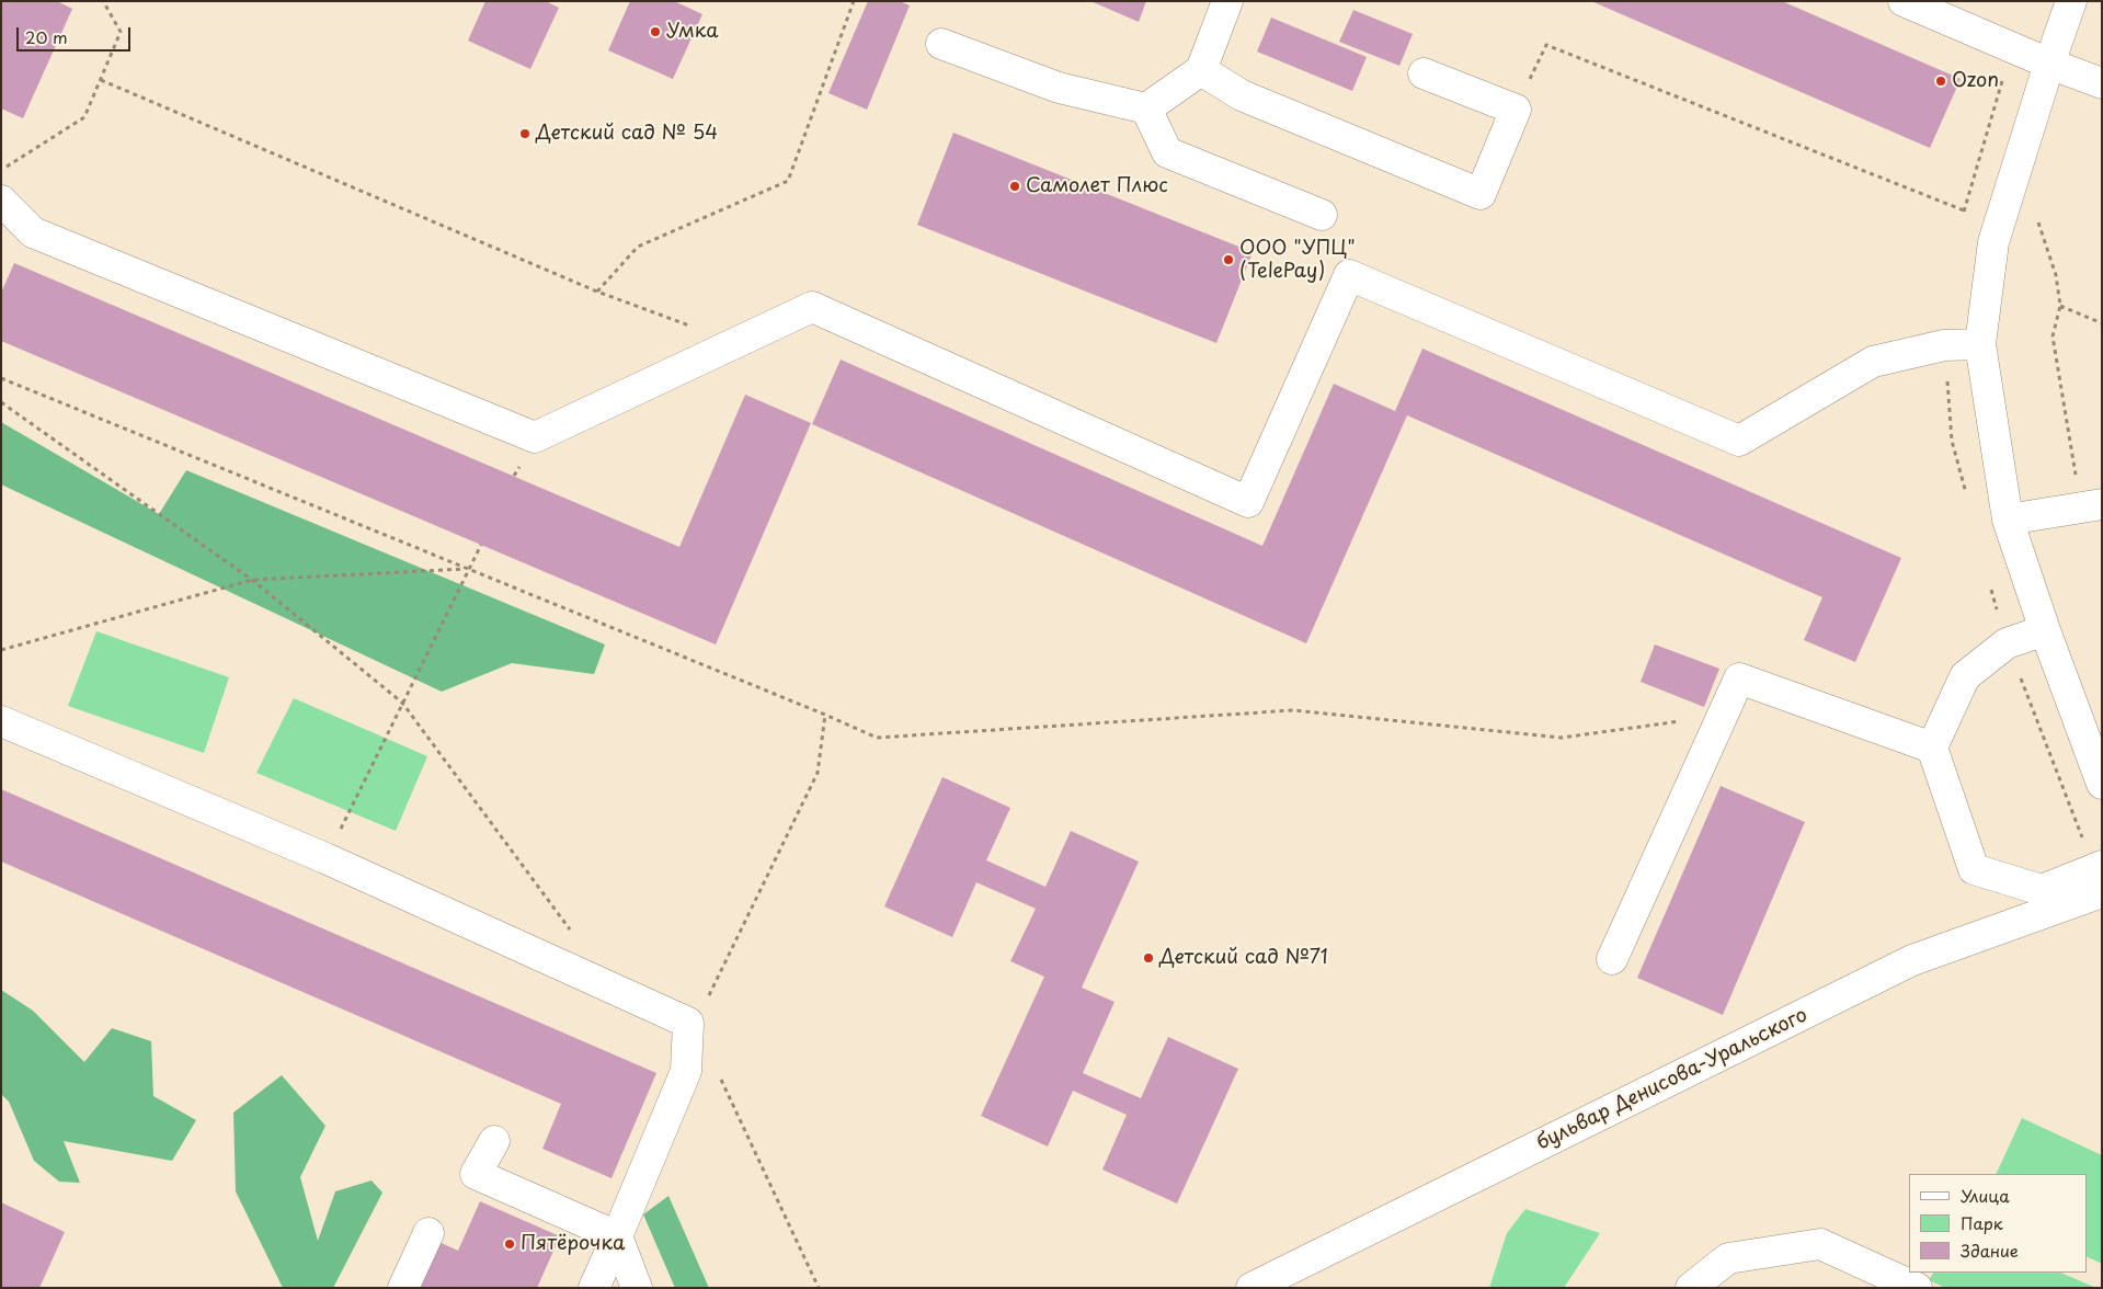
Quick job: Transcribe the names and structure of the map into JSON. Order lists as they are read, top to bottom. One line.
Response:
{"streets":{"street":["бульвар Денисова-Уральского"]},"places":["Умка","Ozon","Детский сад № 54","Самолет Плюс","ООО \"УПЦ\" (TelePay)","Детский сад №71","Пятёрочка"],"legend":["Улица","Парк","Здание"],"scale_bar":"20 m"}
